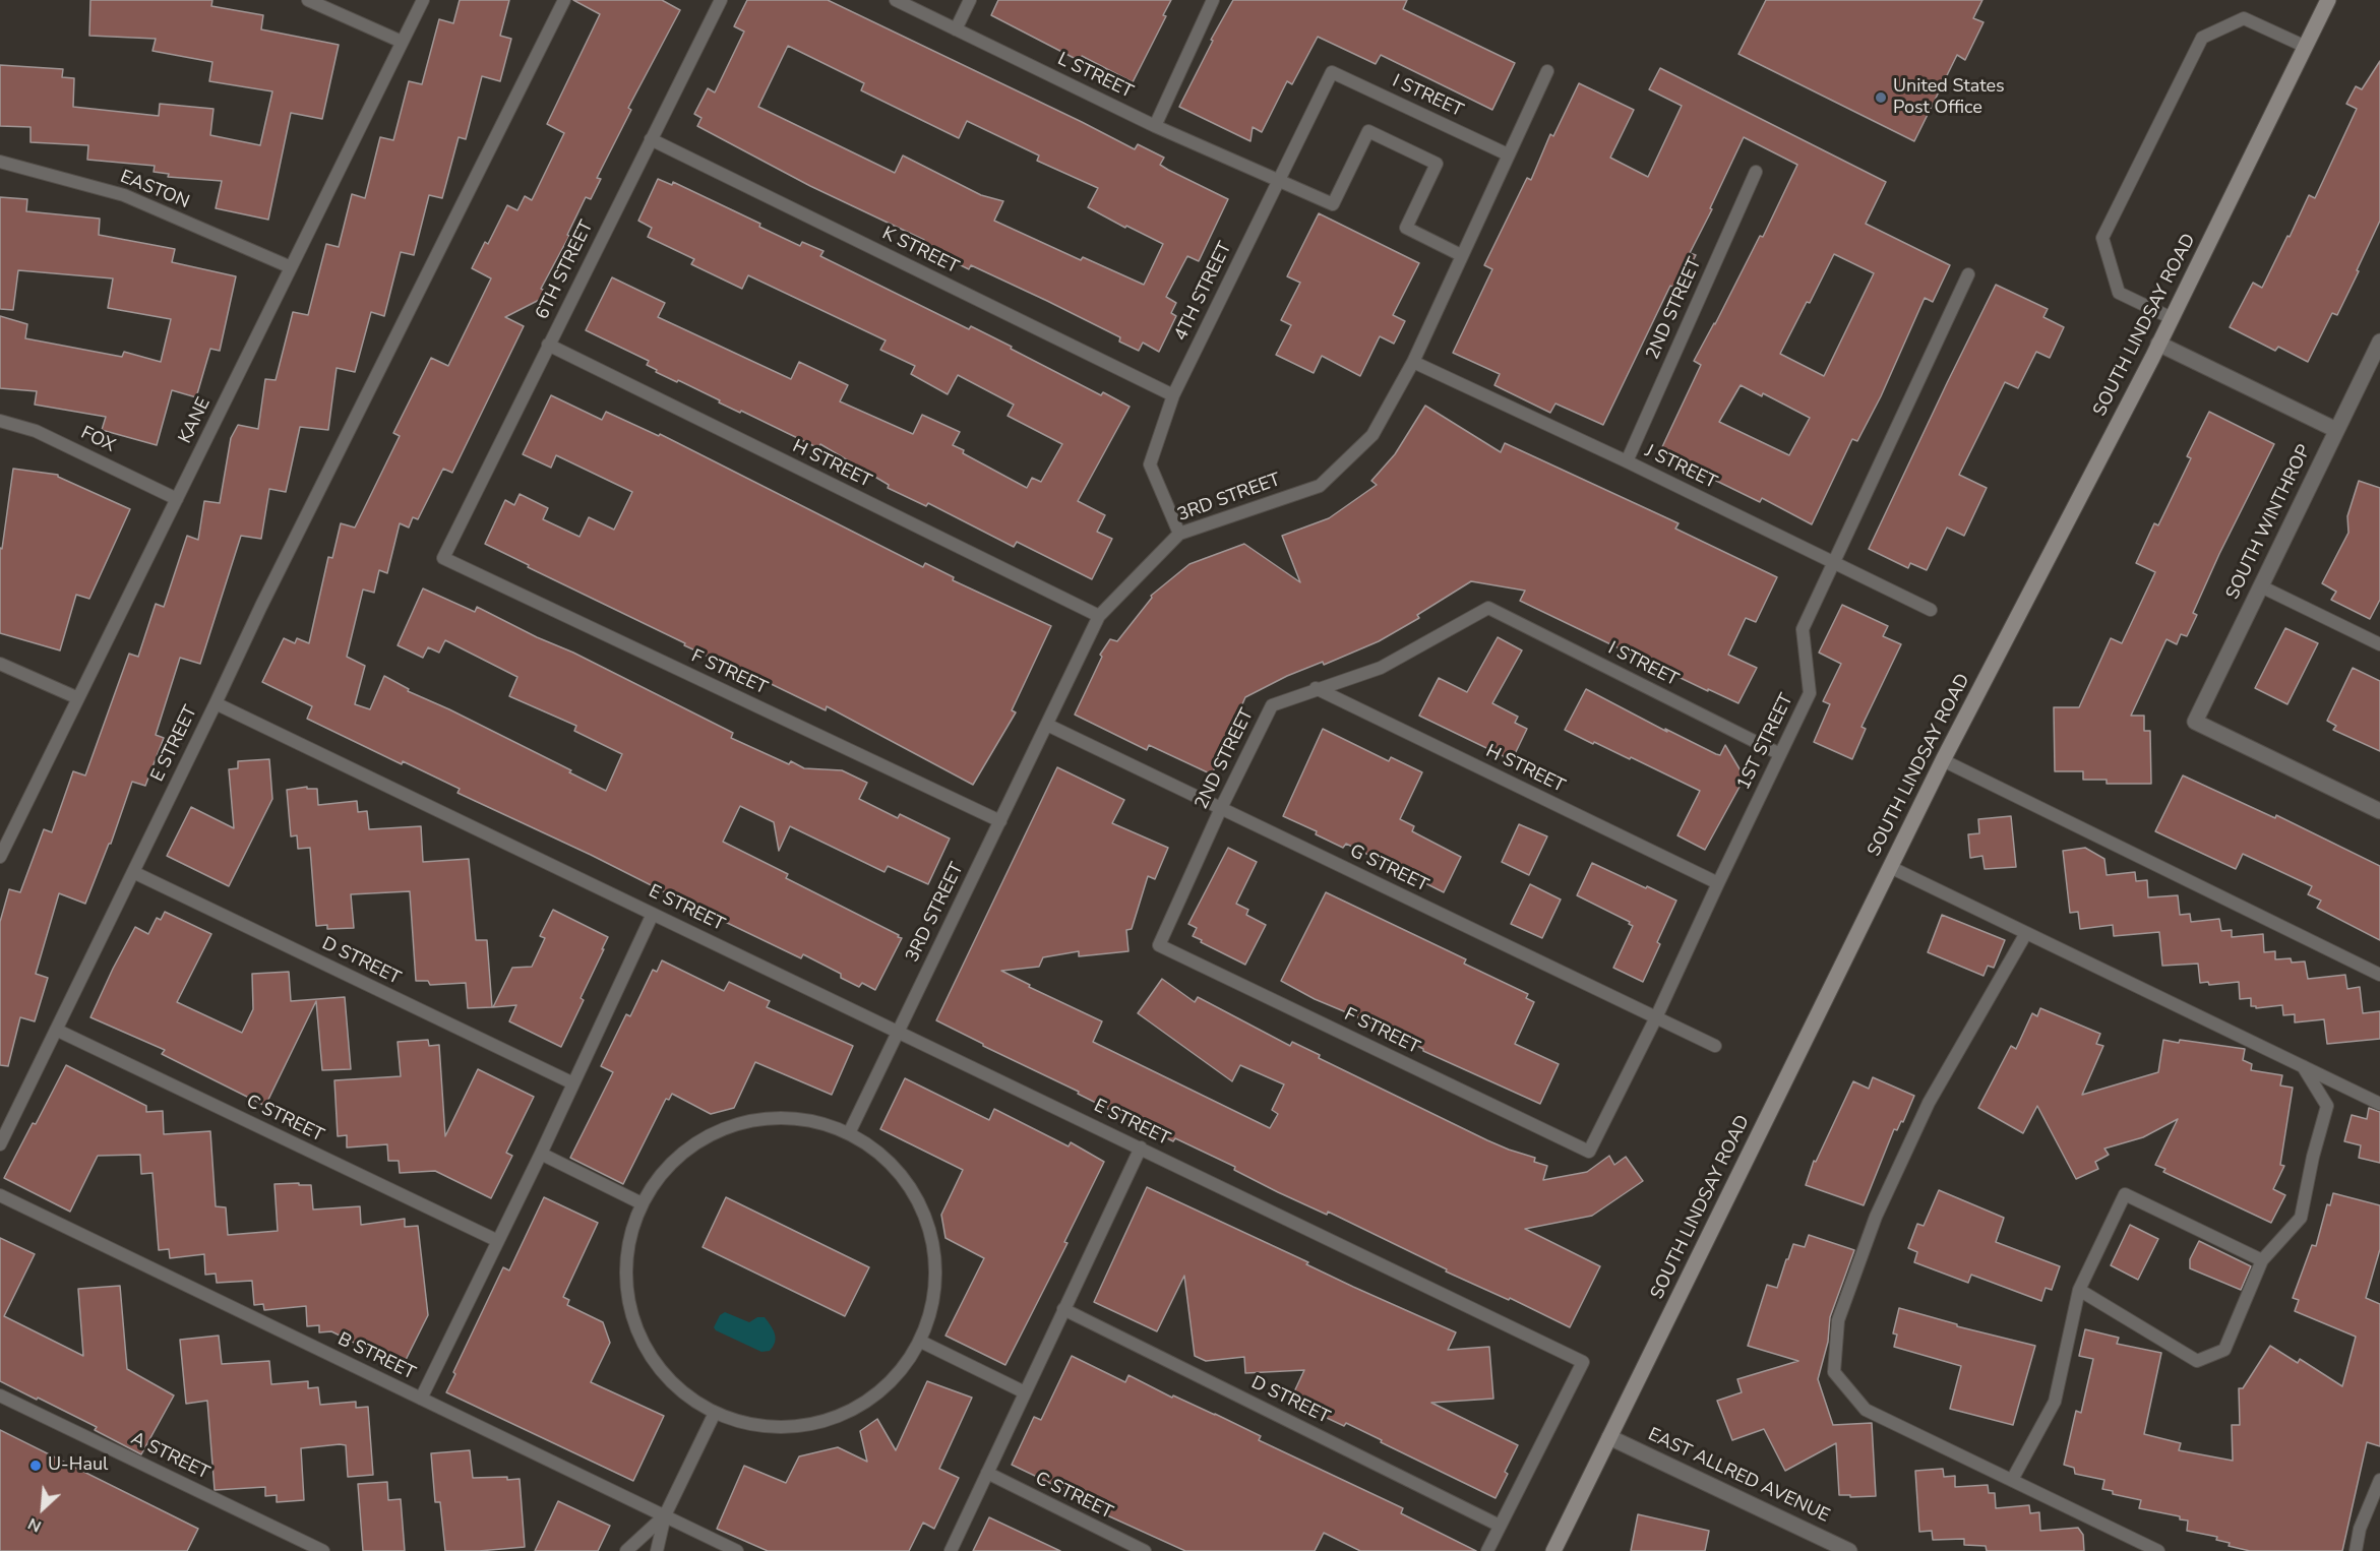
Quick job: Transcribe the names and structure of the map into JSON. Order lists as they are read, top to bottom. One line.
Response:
{"streets":{"main road":["SOUTH LINDSAY ROAD"],"street":["SOUTH WINTHROP","EAST ALLRED AVENUE"],"lane":["L STREET","I STREET","EASTON","K STREET","6TH STREET","4TH STREET","2ND STREET","KANE","FOX","H STREET","J STREET","3RD STREET","F STREET","1ST STREET","E STREET","G STREET","D STREET","C STREET","B STREET","A STREET"]},"crossings":[["L STREET","4TH STREET"],["L STREET","3RD STREET"],["I STREET","4TH STREET"],["I STREET","2ND STREET"],["I STREET","3RD STREET"],["I STREET","1ST STREET"],["EASTON","KANE"],["K STREET","6TH STREET"],["K STREET","4TH STREET"],["6TH STREET","H STREET"],["6TH STREET","F STREET"],["4TH STREET","3RD STREET"],["2ND STREET","H STREET"],["2ND STREET","J STREET"],["2ND STREET","F STREET"],["2ND STREET","G STREET"],["SOUTH LINDSAY ROAD","EAST ALLRED AVENUE"],["KANE","FOX"],["H STREET","3RD STREET"],["H STREET","1ST STREET"],["J STREET","3RD STREET"],["J STREET","1ST STREET"],["3RD STREET","F STREET"],["3RD STREET","E STREET"],["3RD STREET","G STREET"],["F STREET","1ST STREET"],["1ST STREET","G STREET"],["E STREET","D STREET"],["E STREET","C STREET"]],"places":["United States Post Office","U-Haul"],"north":"bottom left"}
